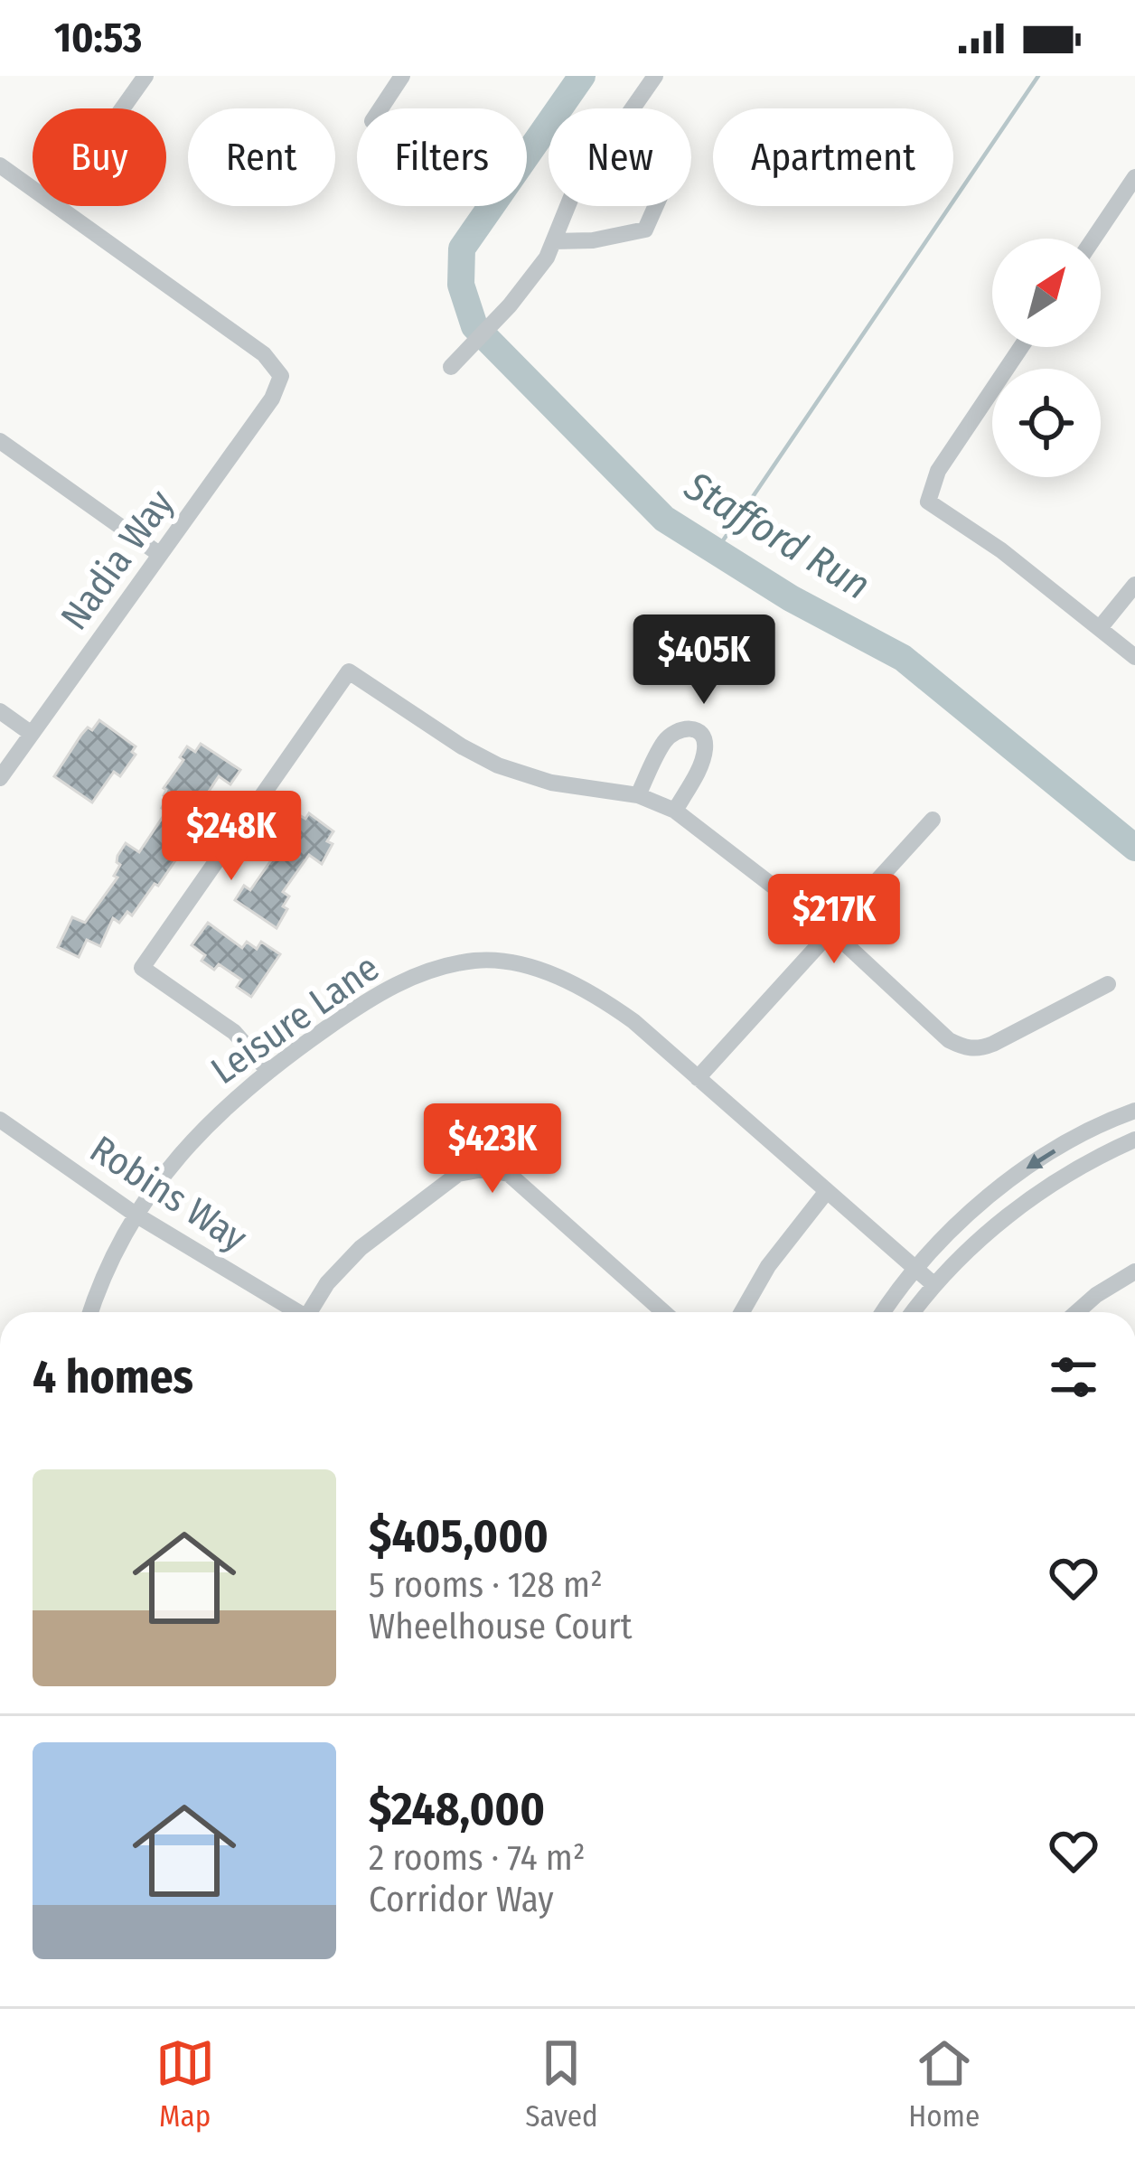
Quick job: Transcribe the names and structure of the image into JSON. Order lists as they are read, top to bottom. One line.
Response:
{"streets":{"street":["Nadia Way","Leisure Lane","Robins Way"]},"crossings":[["Leisure Lane","Robins Way"]],"water":["Stafford Run"],"north":"top right","page":{"status":"10:53","chip":["Buy","Rent","Filters","New","Apartment"],"price":["$405K","$248K","$217K","$423K"],"heading":"4 homes","list":[{"name":"$405,000","note":"5 rooms · 128 m² · Wheelhouse Court"},{"name":"$248,000","note":"2 rooms · 74 m² · Corridor Way"}],"tabs":["Map","Saved","Home"]}}
